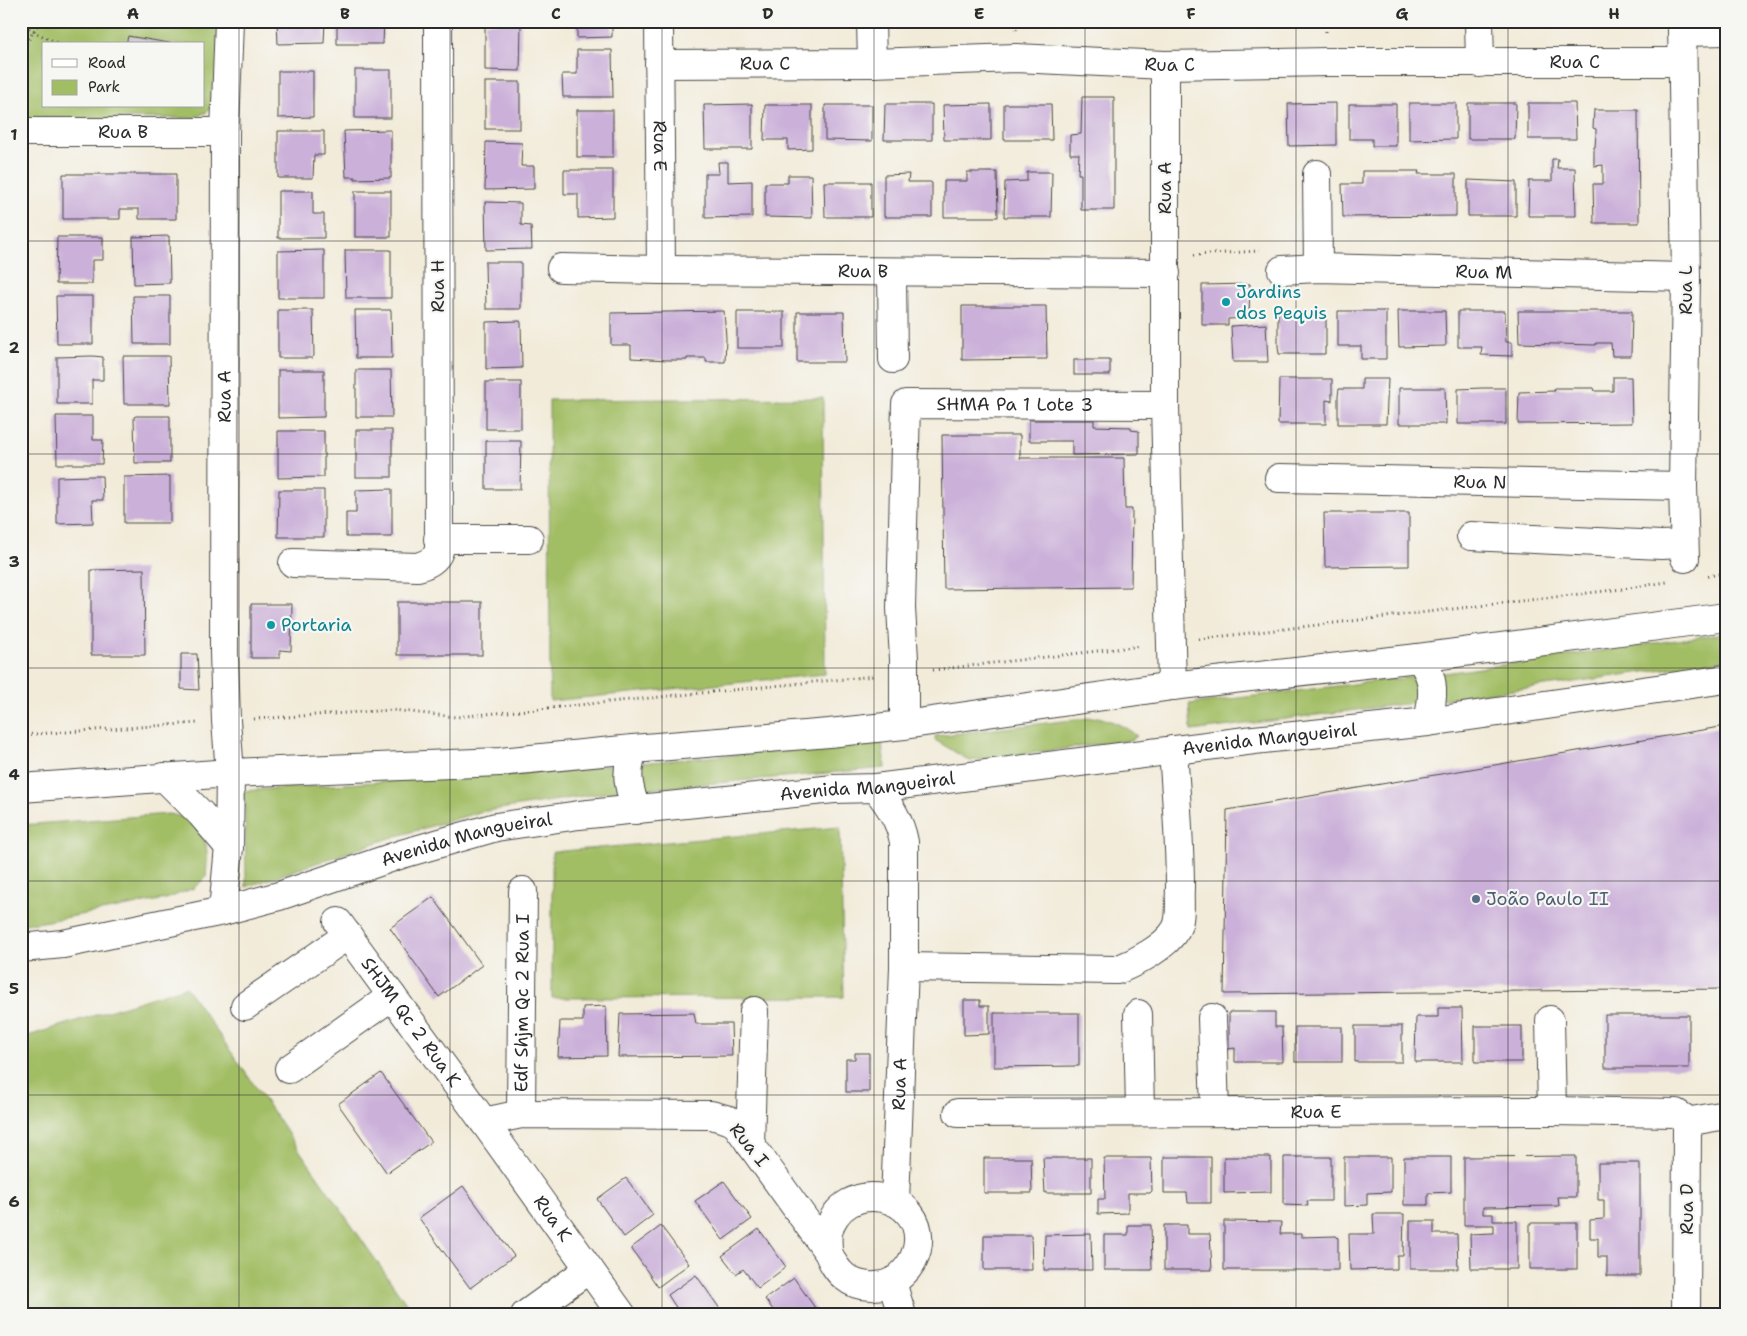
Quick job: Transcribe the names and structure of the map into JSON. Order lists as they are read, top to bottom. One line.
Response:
{"streets":{"street":["Rua C","Rua B","Rua E","Rua A","Rua M","Rua H","Rua L","SHMA Pa 1 Lote 3","Rua N","Avenida Mangueiral","Edf Shjm Qc 2 Rua I","SHJM Qc 2 Rua K","Rua I","Rua D","Rua K"]},"crossings":[["Rua C","Rua E"],["Rua C","Rua A"],["Rua C","Rua L"],["Rua B","Rua E"],["Rua B","Rua A"],["Rua E","Rua D"],["Rua A","SHMA Pa 1 Lote 3"],["Rua A","Avenida Mangueiral"],["Rua A","Rua I"],["Rua M","Rua L"],["Rua L","Rua N"],["Edf Shjm Qc 2 Rua I","Rua I"],["SHJM Qc 2 Rua K","Rua I"],["SHJM Qc 2 Rua K","Rua K"],["Rua I","Rua K"]],"places":["Jardins dos Pequis","Portaria","João Paulo II"],"legend":["Road","Park"],"grid":{"columns":["A","B","C","D","E","F","G","H"],"rows":["1","2","3","4","5","6"]}}
